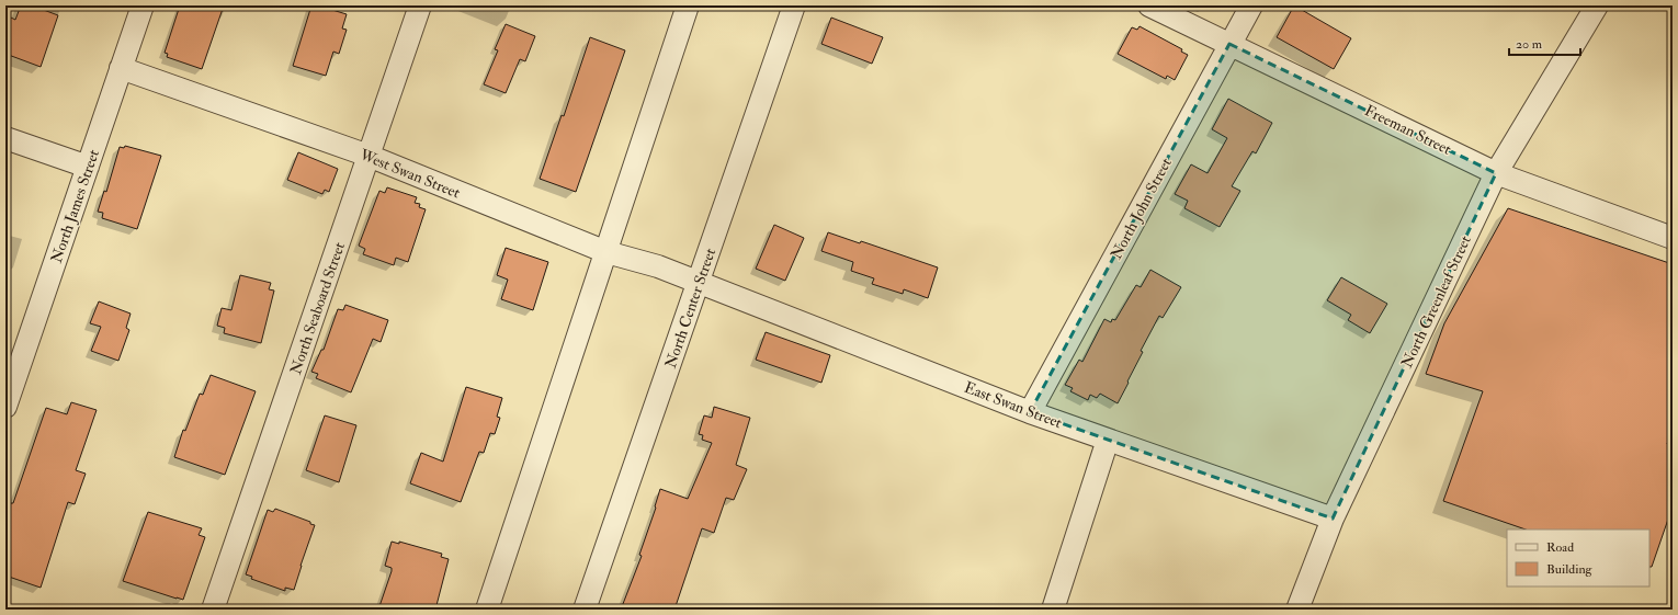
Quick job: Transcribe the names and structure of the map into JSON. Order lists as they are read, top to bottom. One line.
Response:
{"streets":{"street":["Freeman Street","West Swan Street","North James Street","North John Street","North Greenleaf Street","North Seaboard Street","North Center Street","East Swan Street"]},"crossings":[["Freeman Street","North John Street"],["Freeman Street","North Greenleaf Street"],["West Swan Street","North James Street"],["West Swan Street","North Seaboard Street"],["West Swan Street","North Center Street"],["West Swan Street","East Swan Street"],["North John Street","East Swan Street"],["North Greenleaf Street","East Swan Street"],["North Center Street","East Swan Street"]],"legend":["Road","Building"],"scale_bar":"20 m"}
